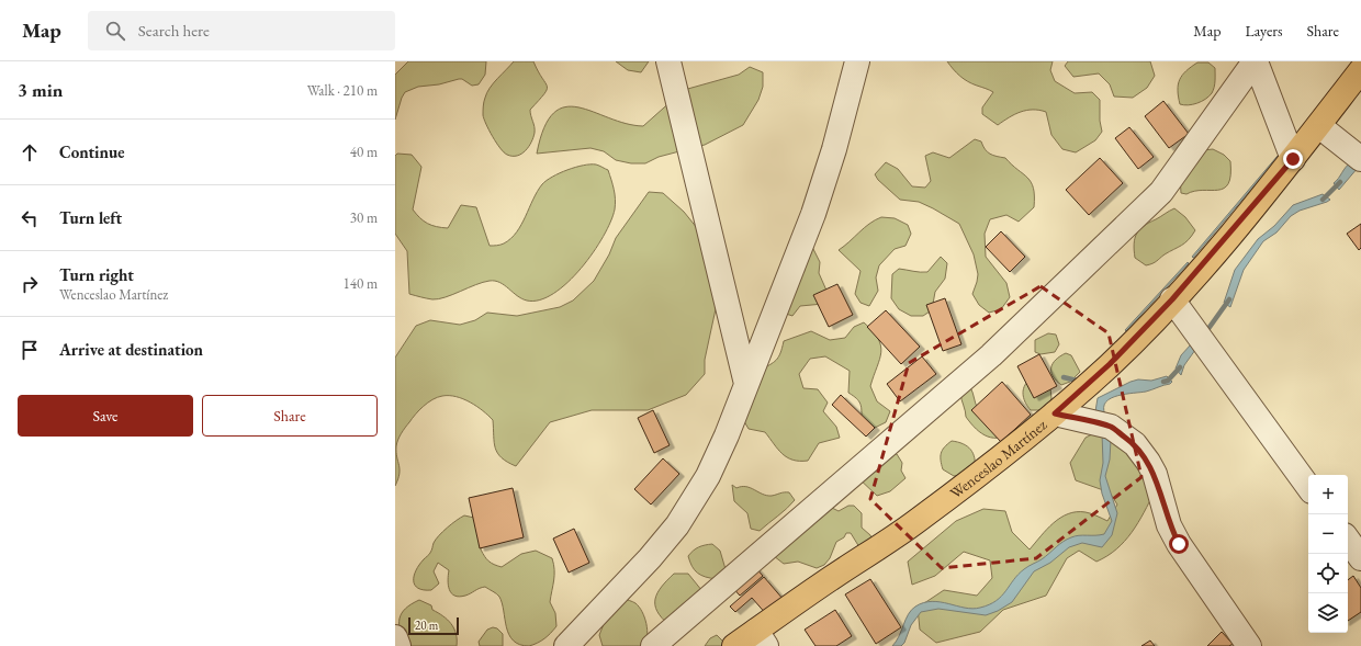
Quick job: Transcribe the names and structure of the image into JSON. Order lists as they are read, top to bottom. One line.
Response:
{"streets":{"main road":["Wenceslao Martínez"]},"scale_bar":"20 m","page":{"header":"Map","search":"Search here","nav":["Map","Layers","Share"],"heading":["3 min","Walk · 210 m"],"list":[["Continue","40 m"],["Turn left","30 m"],["Turn right","Wenceslao Martínez","140 m"],"Arrive at destination"],"buttons":["Save","Share"],"map_buttons":["+","−"],"scale":"20 m"}}
